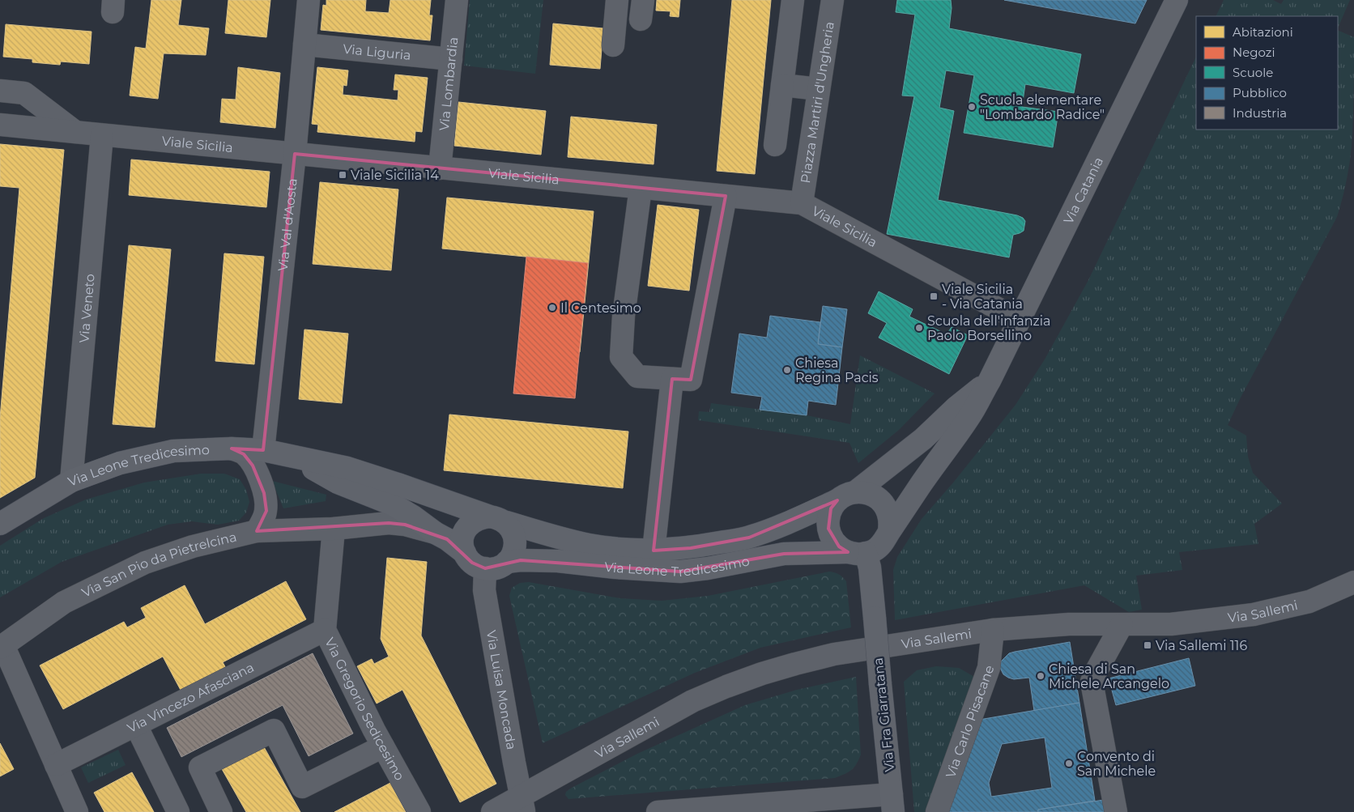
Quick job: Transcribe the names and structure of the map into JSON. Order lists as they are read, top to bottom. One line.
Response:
{"streets":{"main road":["Via Catania","Via Leone Tredicesimo","Via Fra Giarratana"],"street":["Via Liguria","Via Lombardia","Piazza Martiri d'Ungheria","Viale Sicilia","Via Val d'Aosta","Via Veneto","Via San Pio da Pietrelcina","Via Sallemi","Via Luisa Moncada","Via Vincezo Afasciana","Via Gregorio Sedicesimo","Via Carlo Pisacane"]},"crossings":[["Via Liguria","Via Lombardia"],["Via Liguria","Via Val d'Aosta"],["Via Lombardia","Viale Sicilia"],["Piazza Martiri d'Ungheria","Viale Sicilia"],["Viale Sicilia","Via Catania"],["Viale Sicilia","Via Val d'Aosta"],["Viale Sicilia","Via Veneto"],["Via Catania","Via Leone Tredicesimo"],["Via Catania","Via Fra Giarratana"],["Via Val d'Aosta","Via Leone Tredicesimo"],["Via Veneto","Via Leone Tredicesimo"],["Via Leone Tredicesimo","Via Luisa Moncada"],["Via Leone Tredicesimo","Via Fra Giarratana"],["Via San Pio da Pietrelcina","Via Gregorio Sedicesimo"],["Via Sallemi","Via Luisa Moncada"],["Via Sallemi","Via Carlo Pisacane"],["Via Vincezo Afasciana","Via Gregorio Sedicesimo"]],"places":{"other":["Scuola elementare \"Lombardo Radice\"","Il Centesimo","Scuola dell'infanzia Paolo Borsellino","Chiesa Regina Pacis","Chiesa di San Michele Arcangelo","Convento di San Michele"],"transit":["Viale Sicilia 14","Viale Sicilia - Via Catania","Via Sallemi 116"]},"legend":["Abitazioni","Negozi","Scuole","Pubblico","Industria"]}
